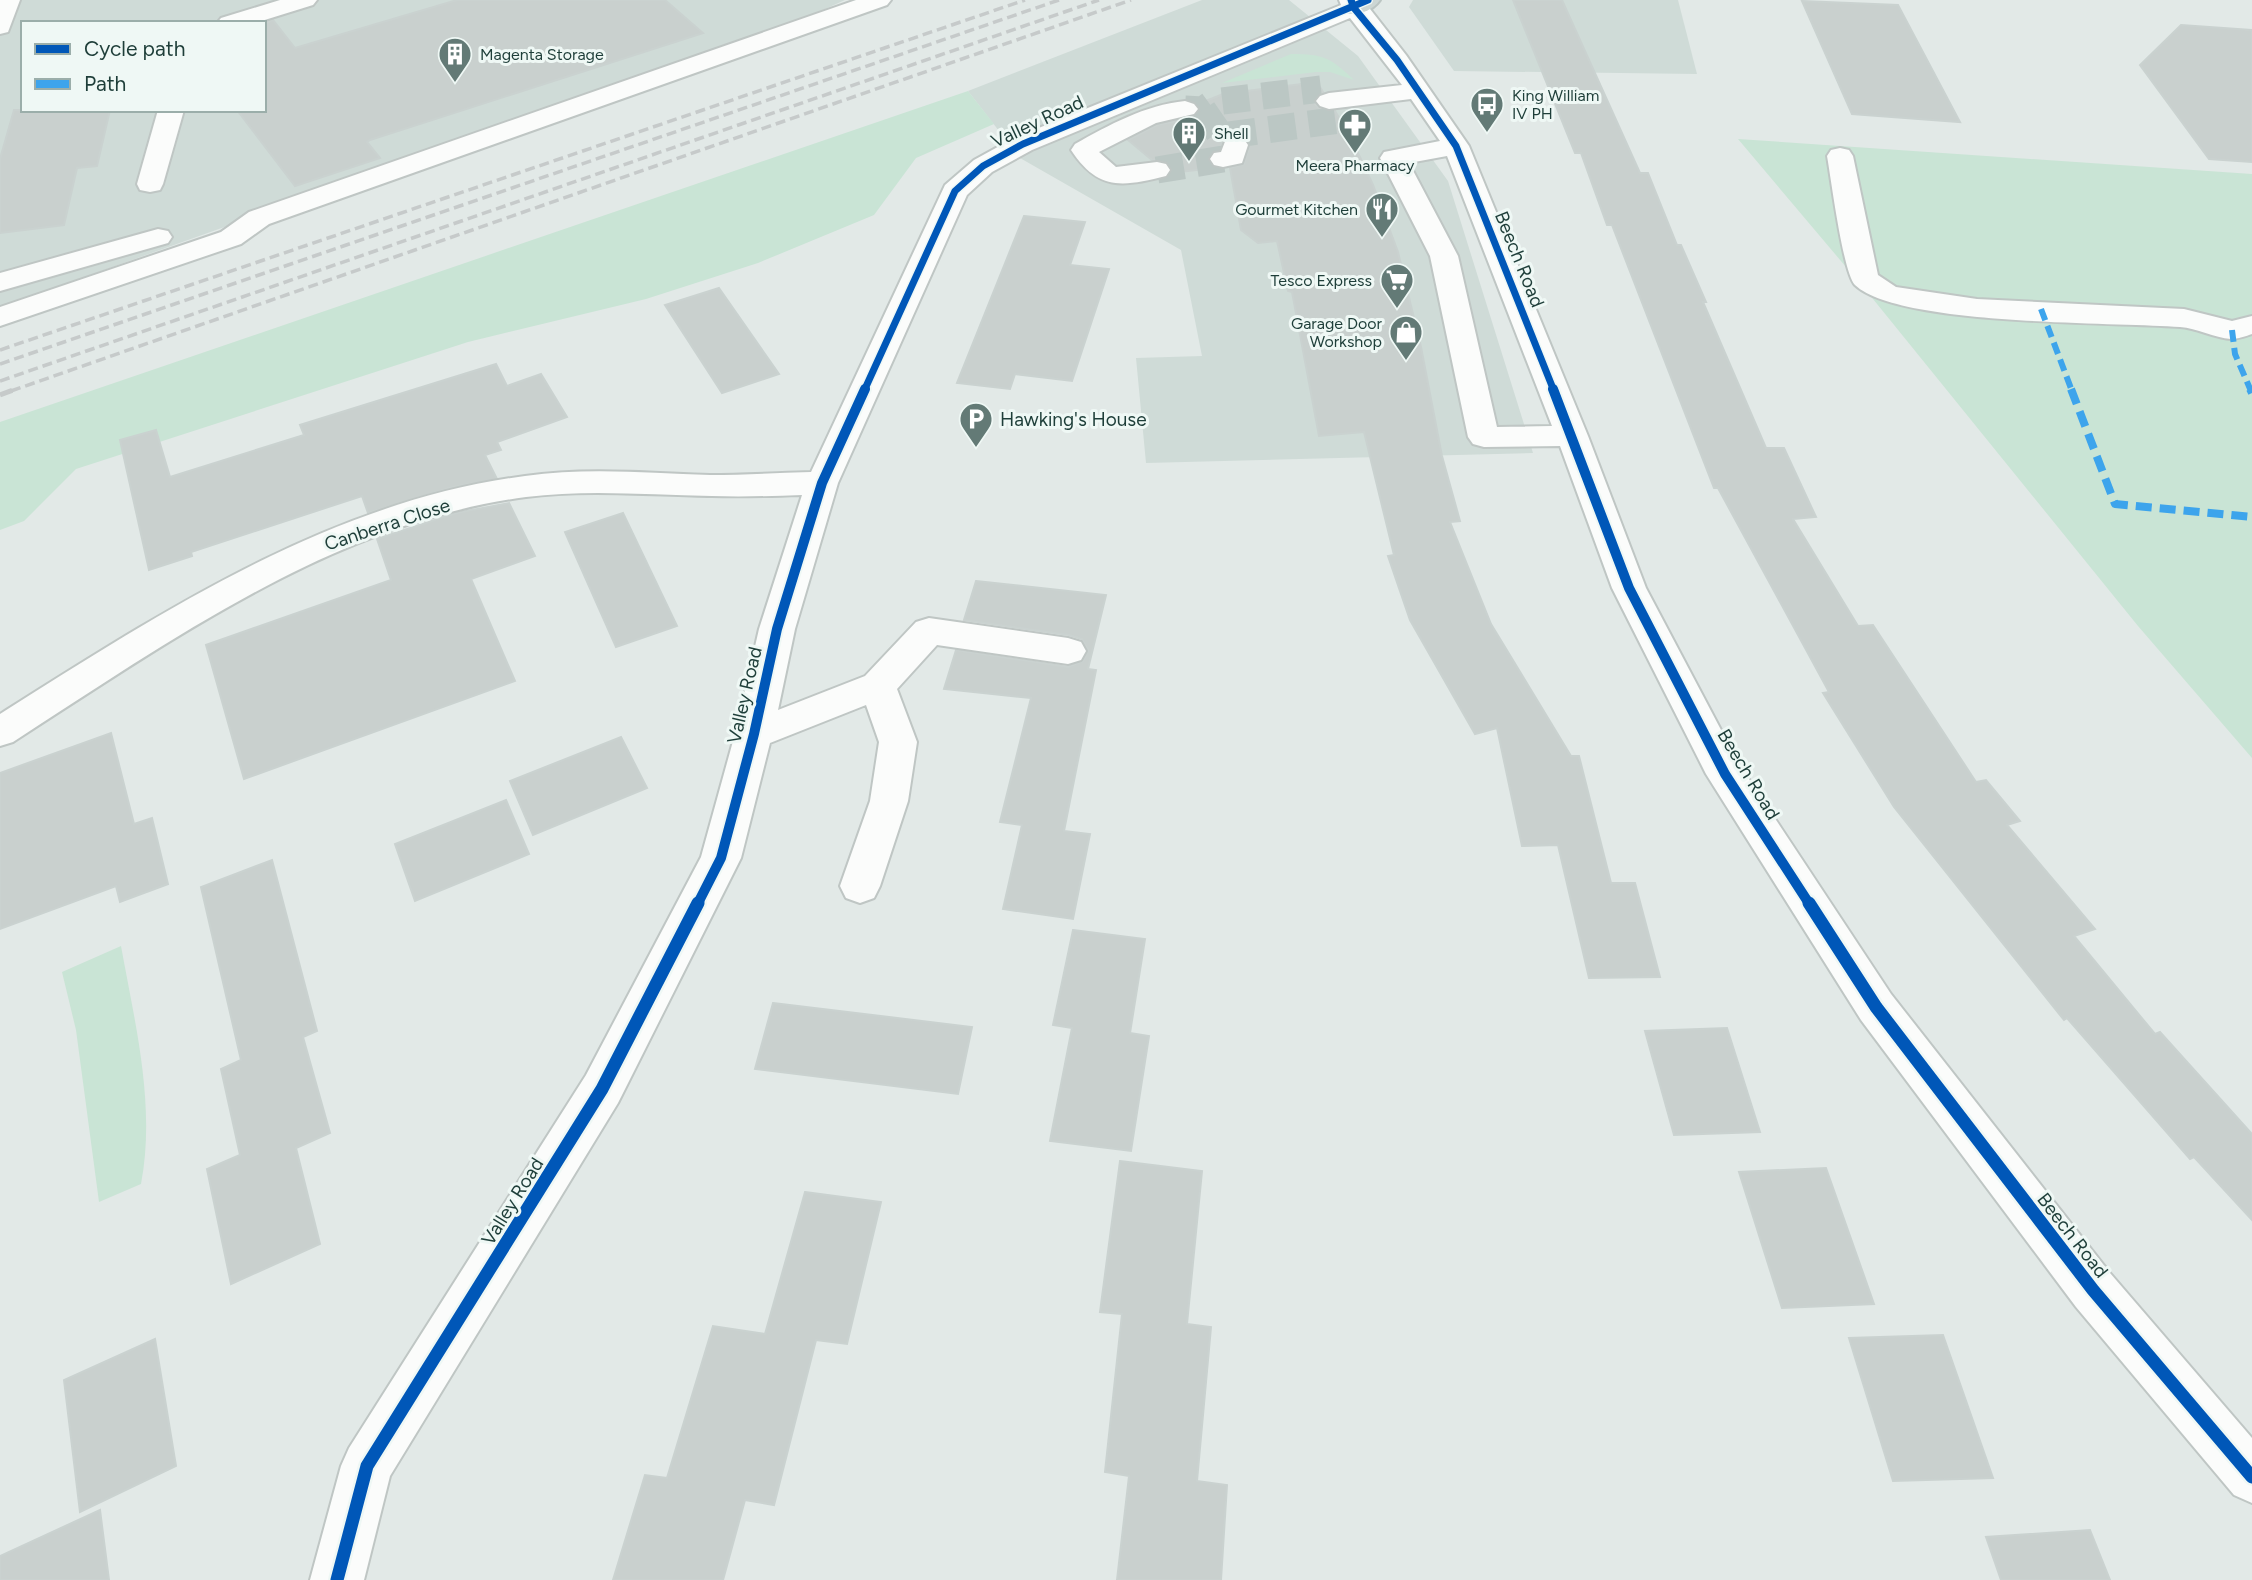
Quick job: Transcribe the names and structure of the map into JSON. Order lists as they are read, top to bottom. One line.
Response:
{"streets":{"street":["Valley Road","Beech Road","Canberra Close"]},"crossings":[["Valley Road","Beech Road"],["Valley Road","Canberra Close"]],"places":{"building":["Magenta Storage","Shell"],"bus stop":["King William IV PH"],"pharmacy":["Meera Pharmacy"],"restaurant":["Gourmet Kitchen"],"supermarket":["Tesco Express"],"shop":["Garage Door Workshop"],"parking":["Hawking's House"]},"legend":["Cycle path","Path"]}
